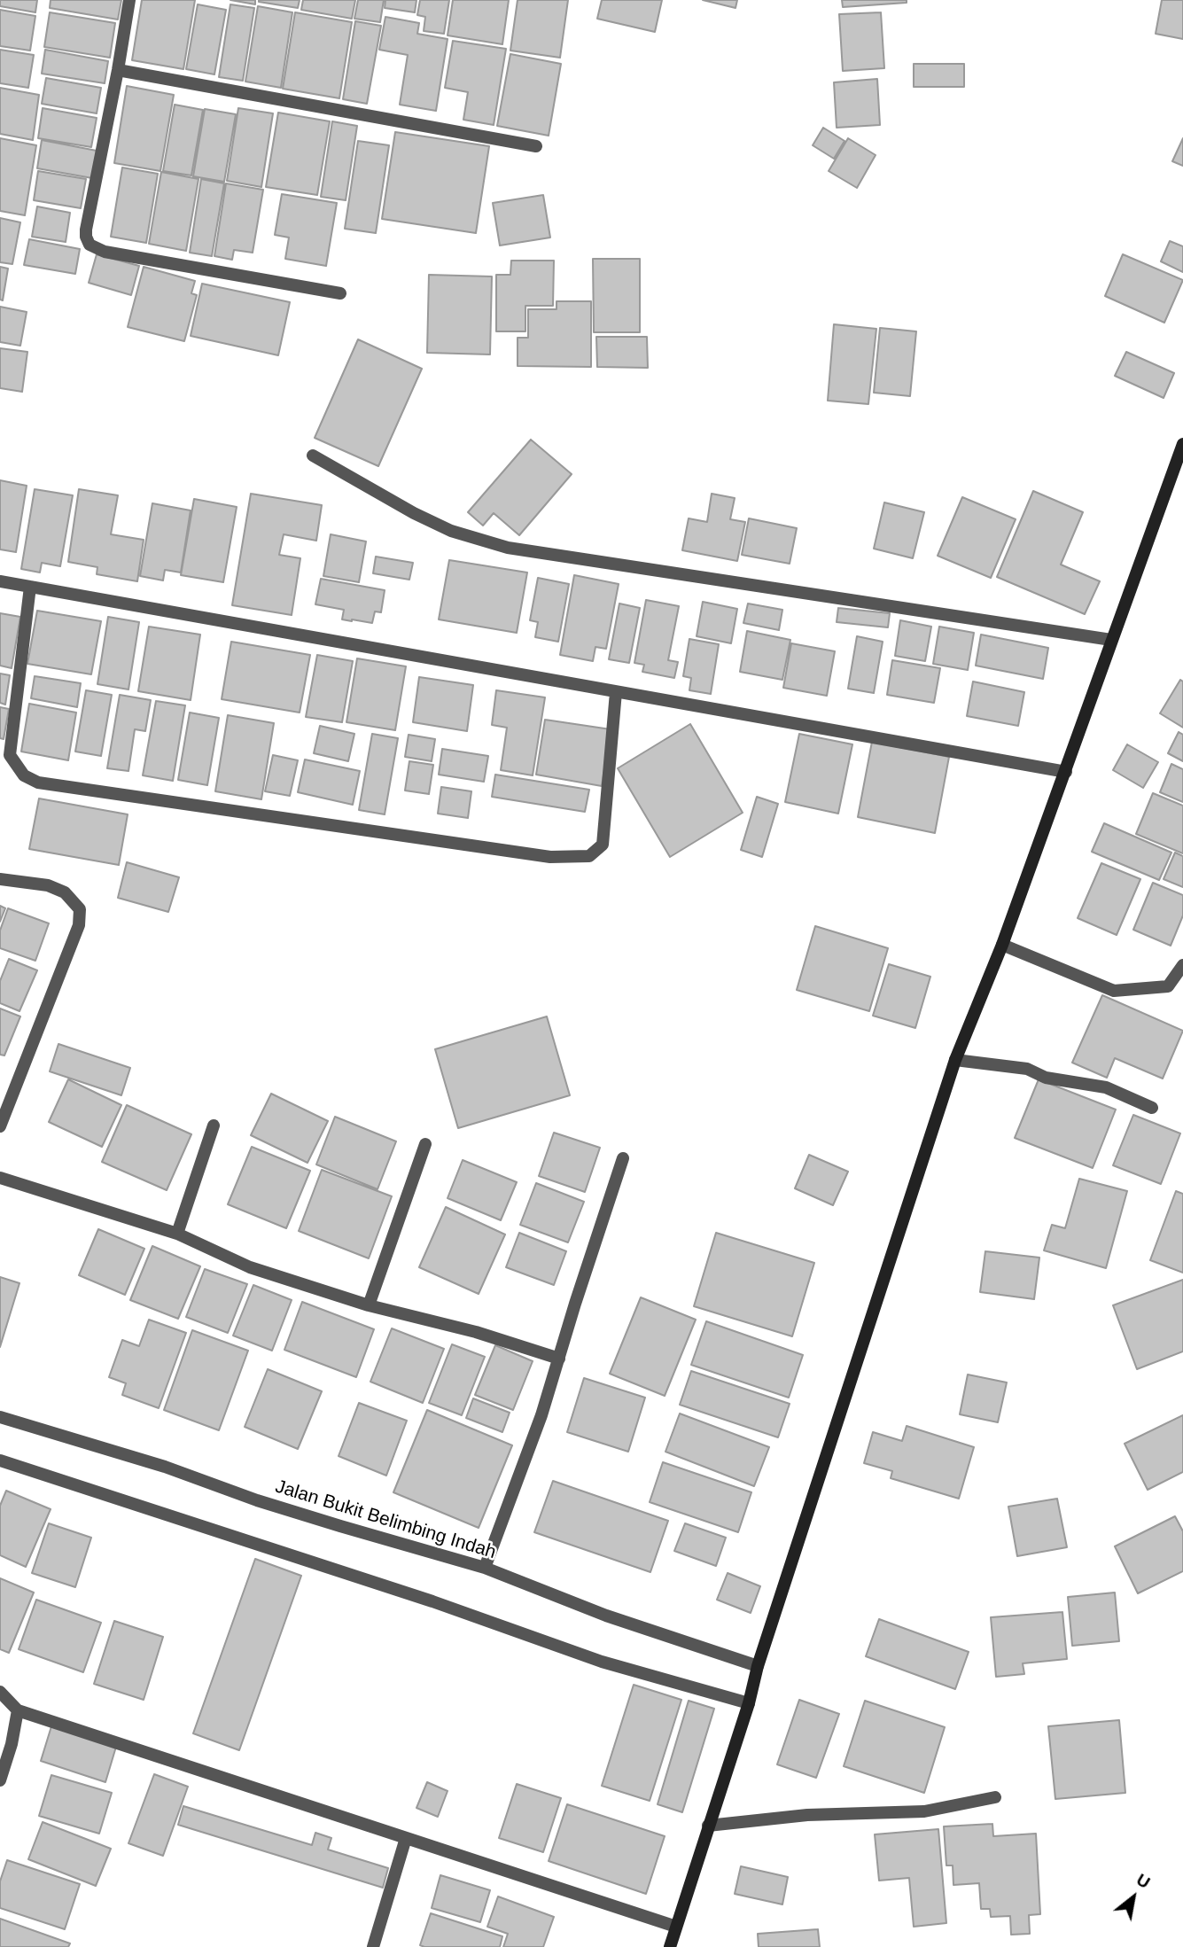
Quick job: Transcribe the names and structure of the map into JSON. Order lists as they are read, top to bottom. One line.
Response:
{"streets":{"street":["Jalan Bukit Belimbing Indah"]},"north":"top right"}
